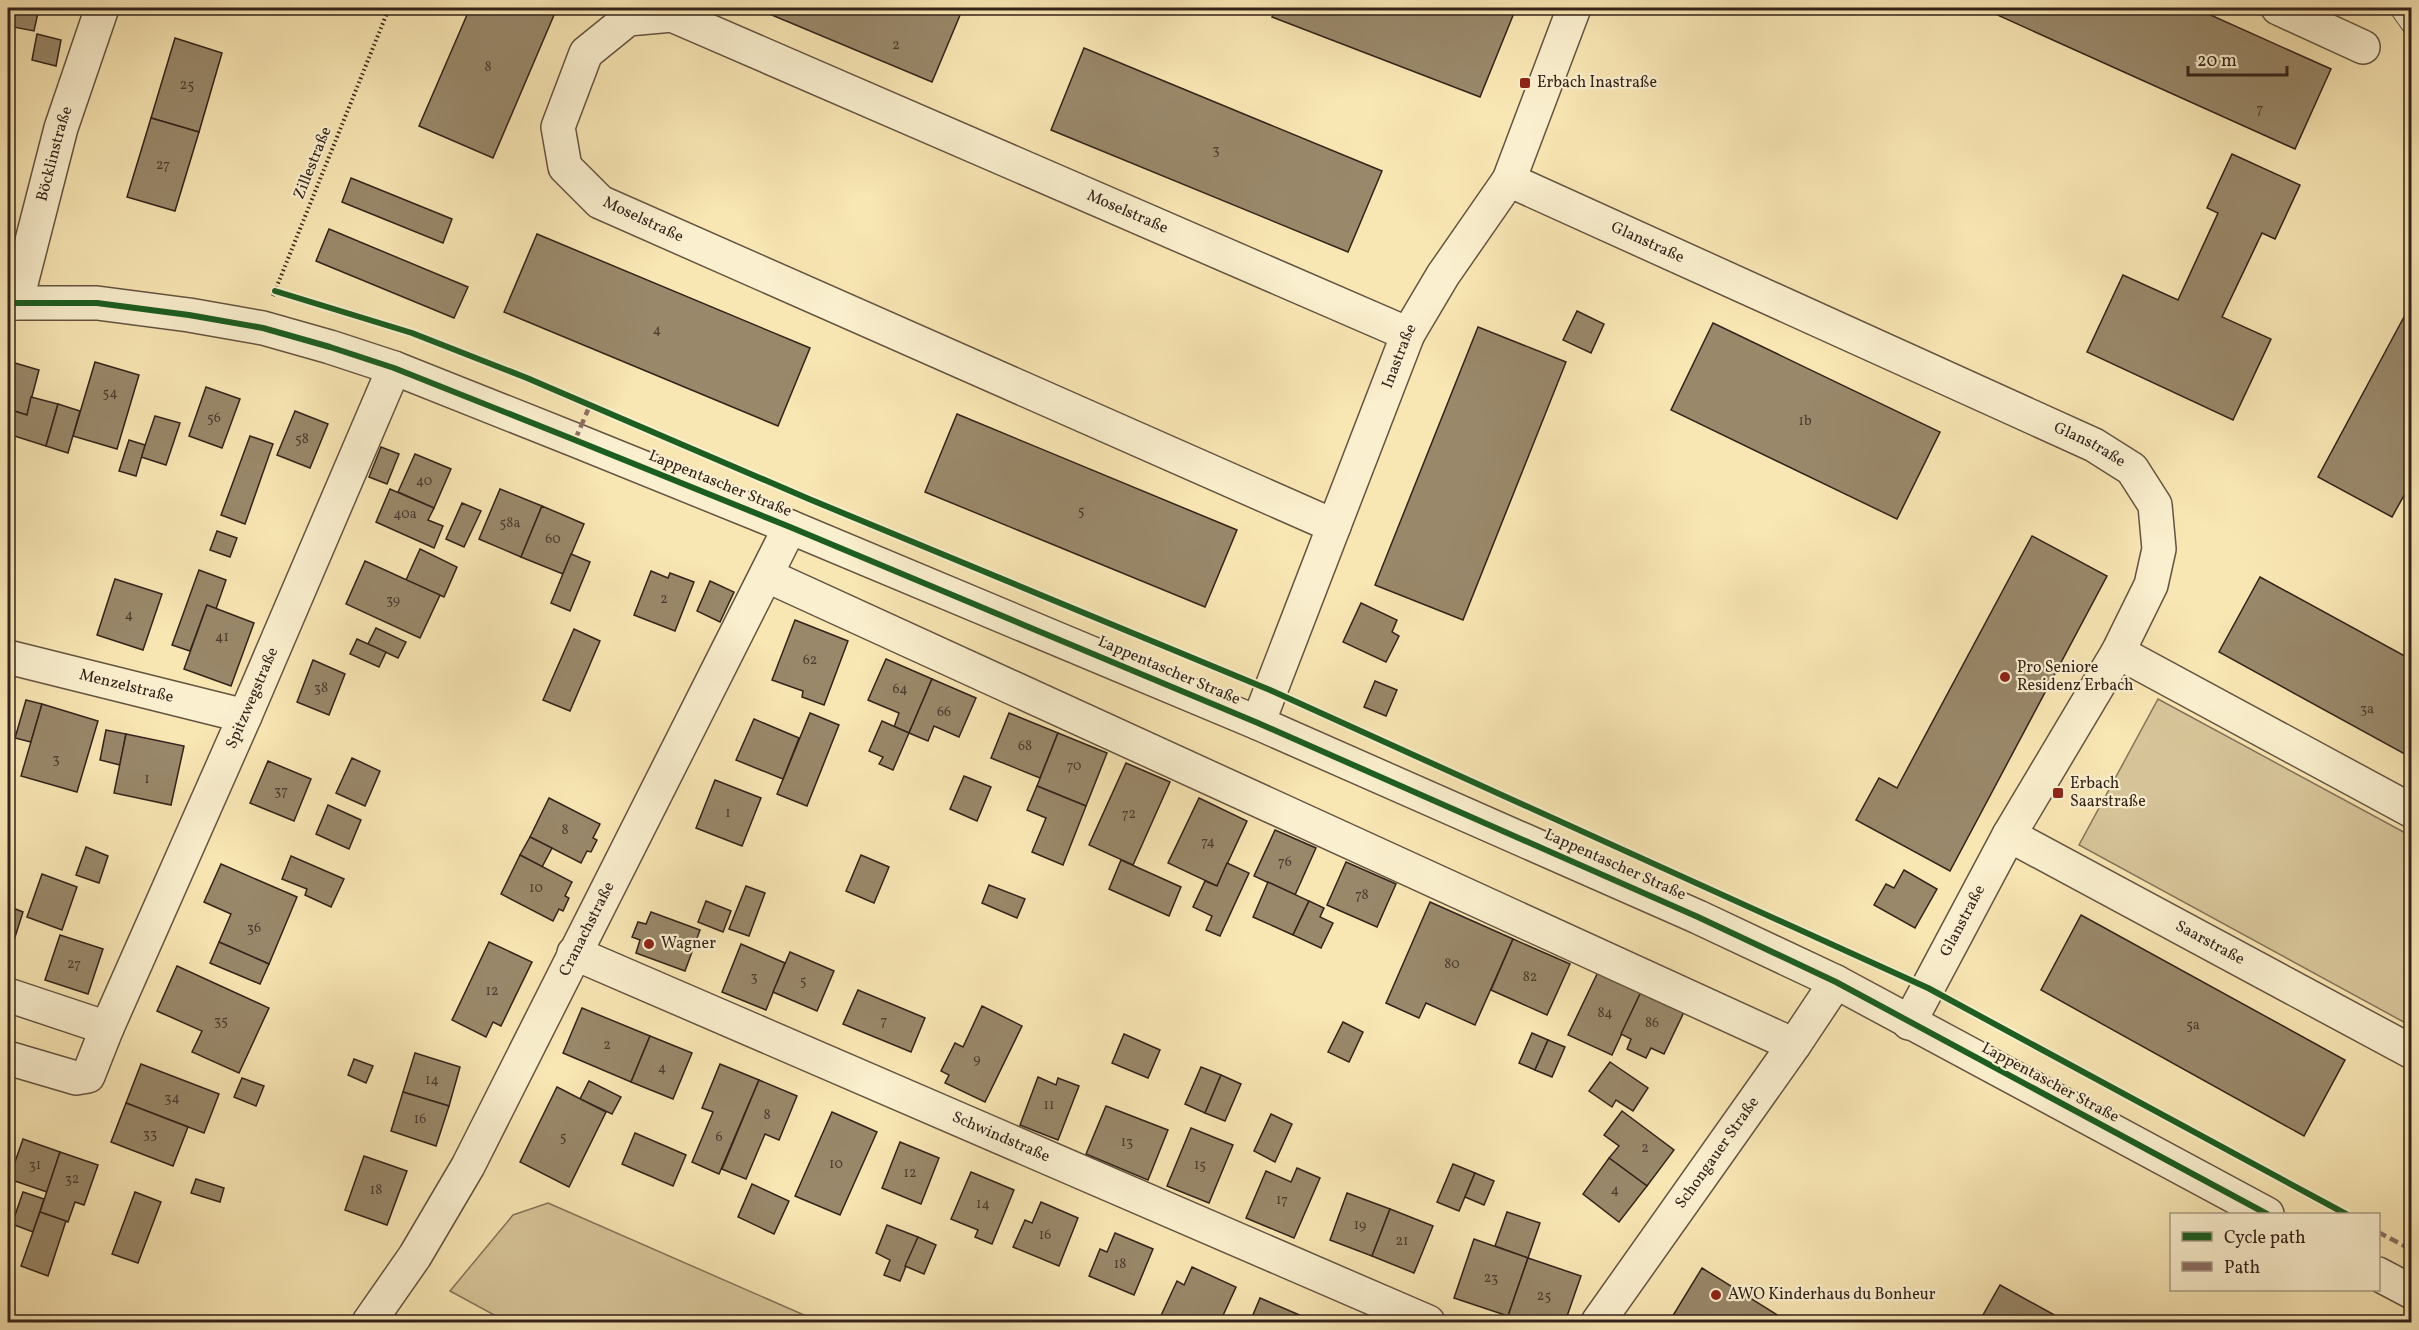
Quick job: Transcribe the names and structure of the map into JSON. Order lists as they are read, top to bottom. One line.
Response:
{"streets":{"street":["Böcklinstraße","Moselstraße","Glanstraße","Inastraße","Lappentascher Straße","Menzelstraße","Spitzwegstraße","Cranachstraße","Saarstraße","Schwindstraße","Schongauer Straße"],"path":["Zillestraße"]},"crossings":[["Böcklinstraße","Lappentascher Straße"],["Zillestraße","Lappentascher Straße"],["Moselstraße","Inastraße"],["Glanstraße","Inastraße"],["Glanstraße","Lappentascher Straße"],["Glanstraße","Saarstraße"],["Inastraße","Lappentascher Straße"],["Lappentascher Straße","Spitzwegstraße"],["Lappentascher Straße","Cranachstraße"],["Lappentascher Straße","Schongauer Straße"],["Menzelstraße","Spitzwegstraße"],["Cranachstraße","Schwindstraße"]],"places":{"transit":["Erbach Inastraße","Erbach Saarstraße"],"other":["Pro Seniore Residenz Erbach","Wagner","AWO Kinderhaus du Bonheur"]},"house_numbers":["2","8","25","7","3","27","4","54","56","1b","58","40","5","40a","58a","60","2","39","4","41","62","38","64","3a","66","68","3","70","1","37","1","72","8","74","76","10","78","36","27","80","3","82","5","12","84","35","7","86","5a","2","9","4","14","34","11","8","16","33","5","6","13","2","10","31","15","12","32","18","4","17","14","19","16","21","18","23","25"],"legend":["Cycle path","Path"],"scale_bar":"20 m"}
